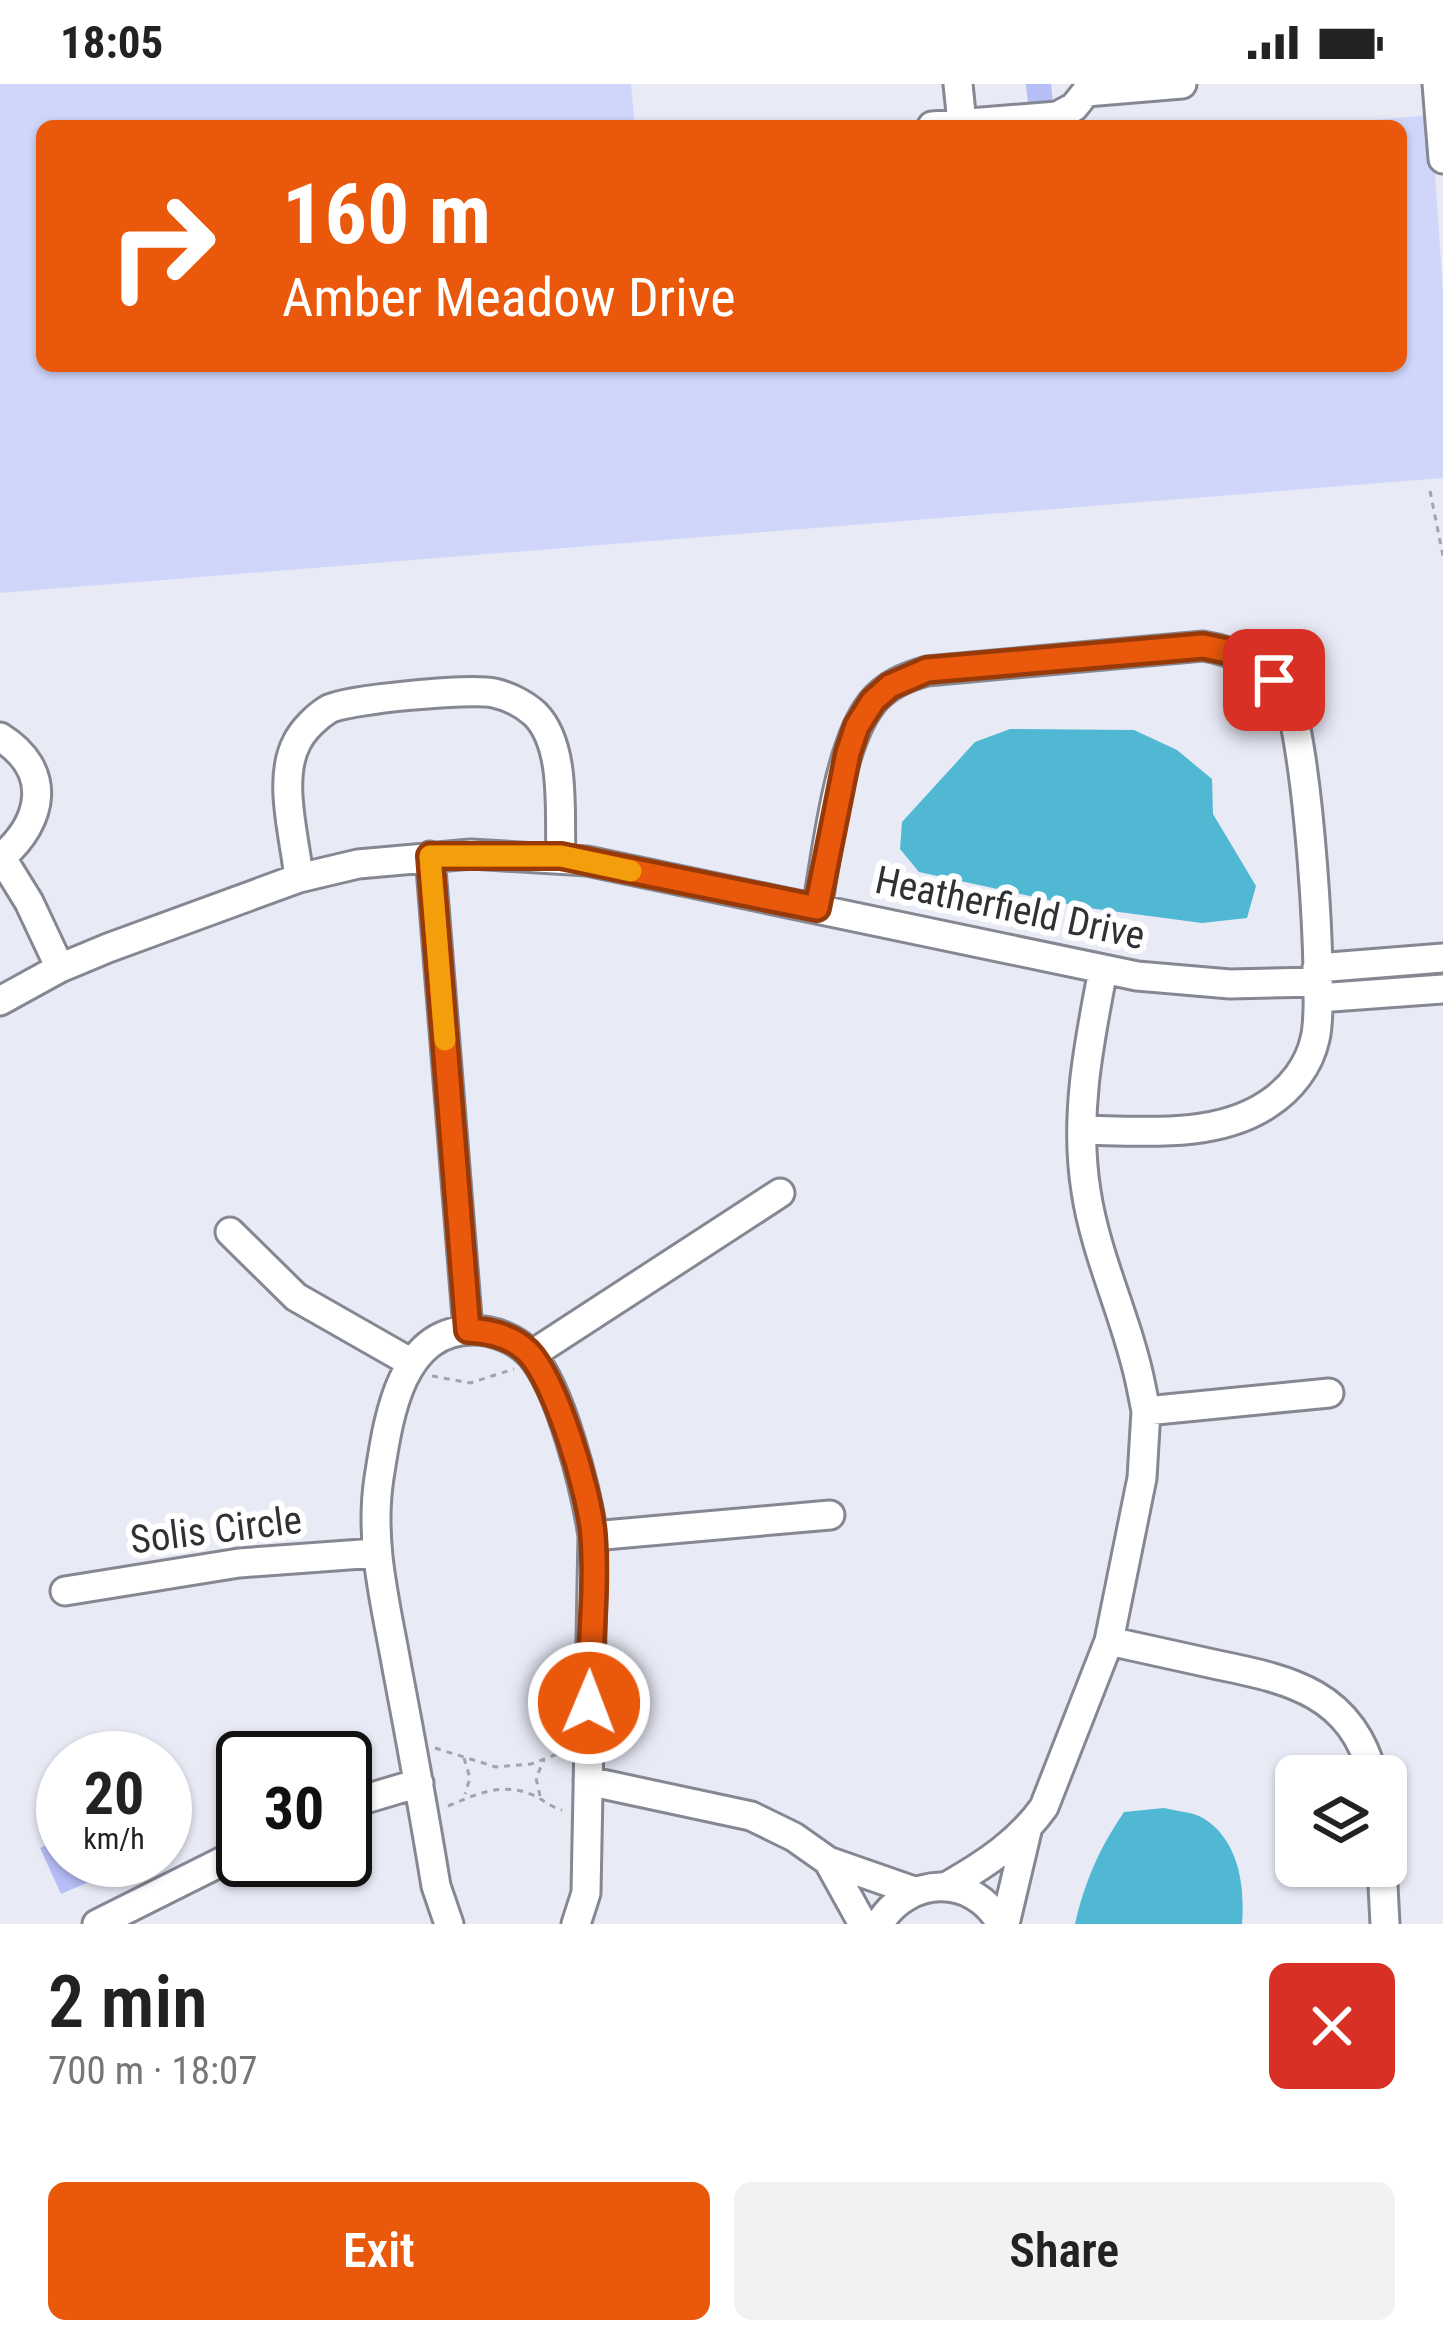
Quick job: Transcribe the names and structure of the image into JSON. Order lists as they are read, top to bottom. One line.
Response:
{"streets":{"street":["Heatherfield Drive","Solis Circle"]},"page":{"status":"18:05","turn":["160 m","Amber Meadow Drive"],"speed":"20 km/h","limit":"30","heading":["2 min","700 m · 18:07"],"buttons":["Exit","Share"]}}
